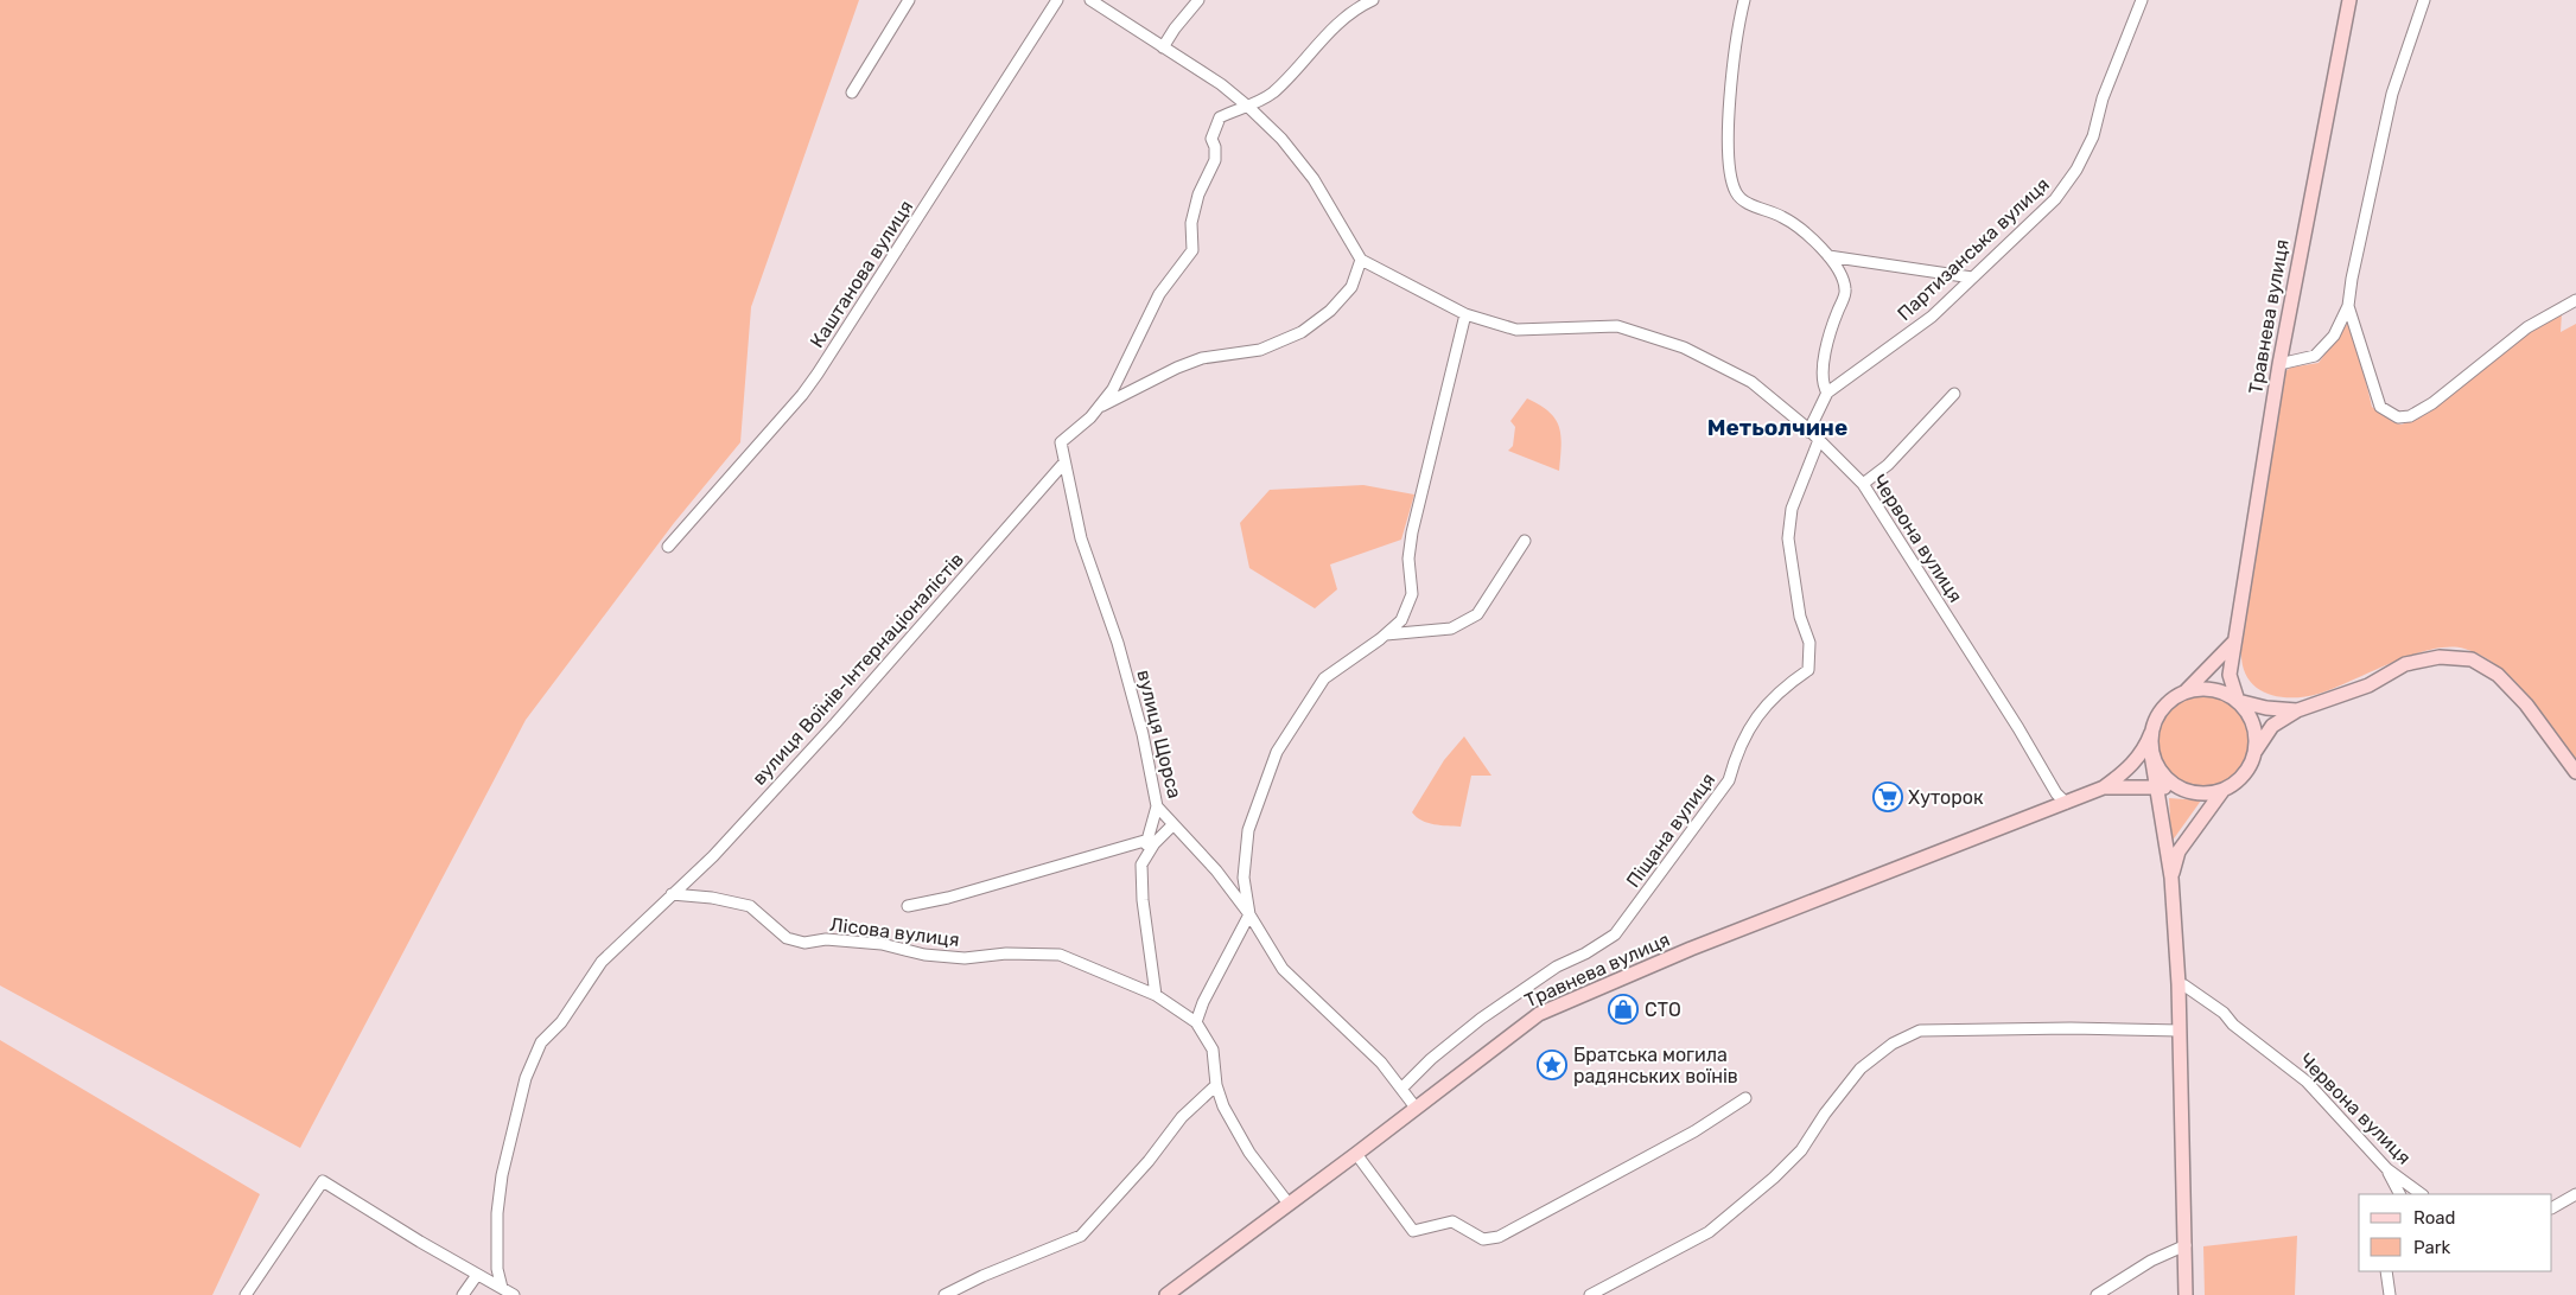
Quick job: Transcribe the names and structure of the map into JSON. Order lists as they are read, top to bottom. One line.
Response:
{"streets":{"street":["Партизанська вулиця","Каштанова вулиця","Травнева вулиця","Червона вулиця","вулиця Воїнів-Інтернаціоналістів","вулиця Щорса","Піщана вулиця","Лісова вулиця"]},"crossings":[["Травнева вулиця","Червона вулиця"],["Травнева вулиця","вулиця Щорса"],["Червона вулиця","вулиця Щорса"],["Червона вулиця","Піщана вулиця"],["вулиця Воїнів-Інтернаціоналістів","вулиця Щорса"],["вулиця Воїнів-Інтернаціоналістів","Лісова вулиця"],["вулиця Щорса","Піщана вулиця"]],"districts":["Метьолчине"],"places":{"supermarket":["Хуторок"],"shop":["СТО"],"place":["Братська могила радянських воїнів"]},"legend":["Road","Park"]}
